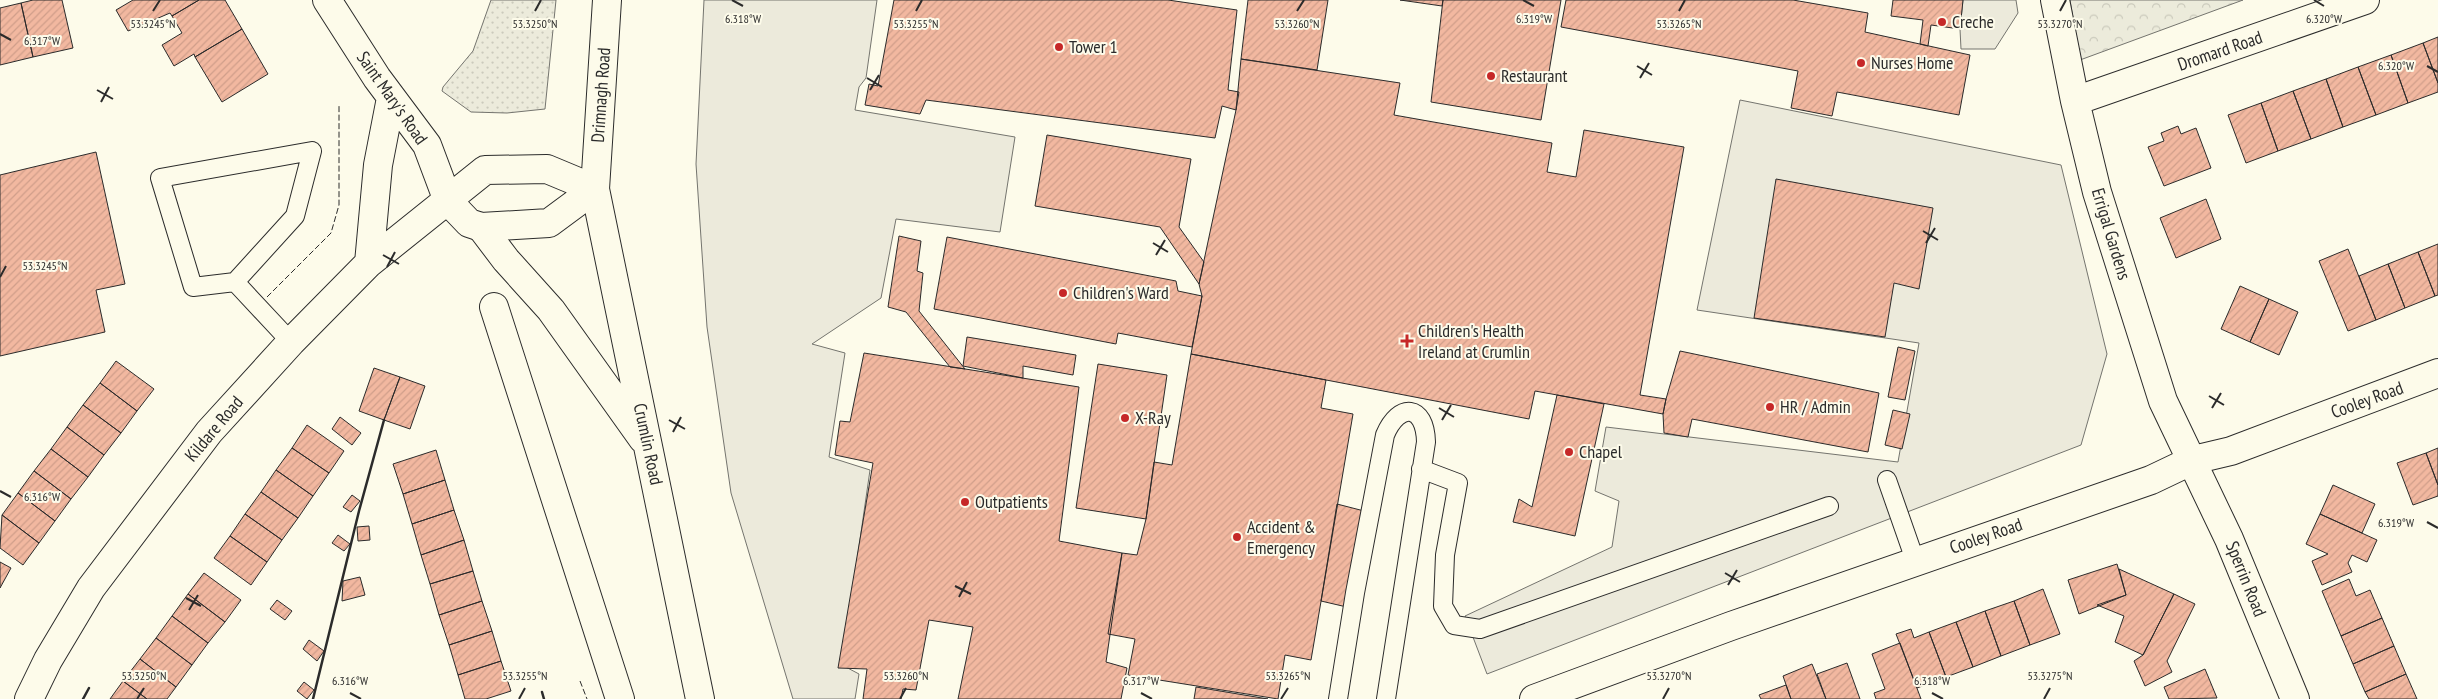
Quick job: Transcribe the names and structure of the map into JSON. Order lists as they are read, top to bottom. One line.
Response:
{"streets":{"street":["Dromard Road","Drimnagh Road","Saint Mary's Road","Errigal Gardens","Cooley Road","Kildare Road","Crumlin Road","Sperrin Road"]},"crossings":[["Dromard Road","Errigal Gardens"],["Drimnagh Road","Crumlin Road"],["Saint Mary's Road","Kildare Road"],["Saint Mary's Road","Crumlin Road"],["Errigal Gardens","Cooley Road"],["Errigal Gardens","Sperrin Road"],["Cooley Road","Sperrin Road"]],"places":{"other":["Creche","Tower 1","Nurses Home","Restaurant","Children's Ward","HR / Admin","X-Ray","Chapel","Outpatients","Accident & Emergency"],"health":["Children's Health Ireland at Crumlin"]},"coordinates":["6.320°W","6.318°W","6.319°W","53.3245°N","53.3250°N","53.3255°N","53.3260°N","53.3265°N","53.3270°N","6.317°W","6.316°W","53.3275°N"]}
